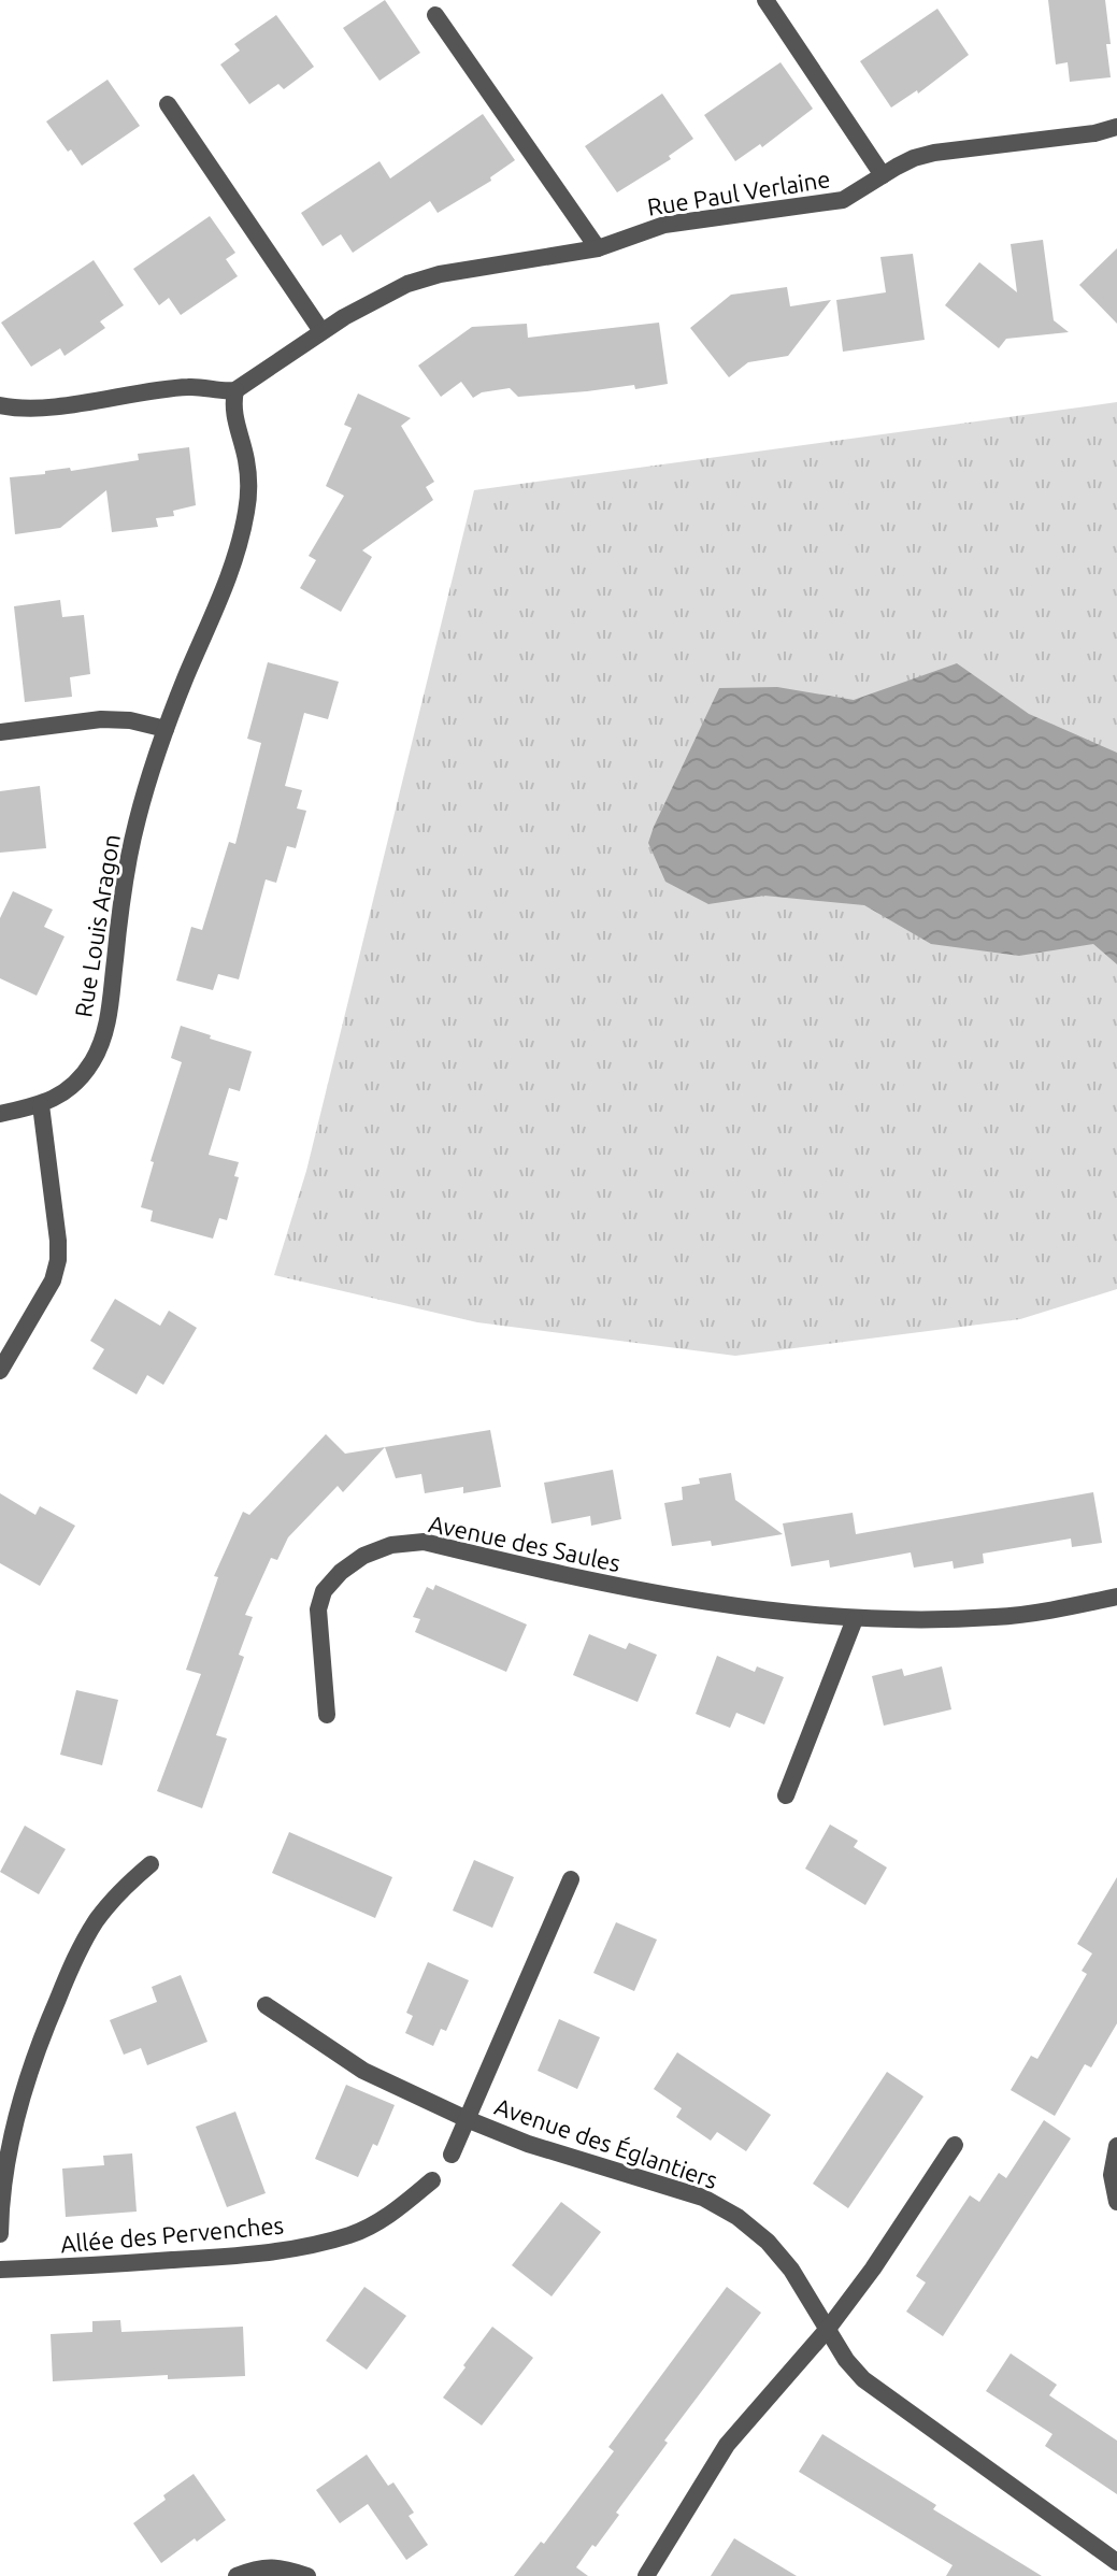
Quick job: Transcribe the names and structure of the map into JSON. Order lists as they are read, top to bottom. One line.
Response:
{"streets":{"street":["Rue Paul Verlaine","Rue Louis Aragon","Avenue des Saules","Avenue des Églantiers","Allée des Pervenches"]},"crossings":[["Rue Paul Verlaine","Rue Louis Aragon"]]}
